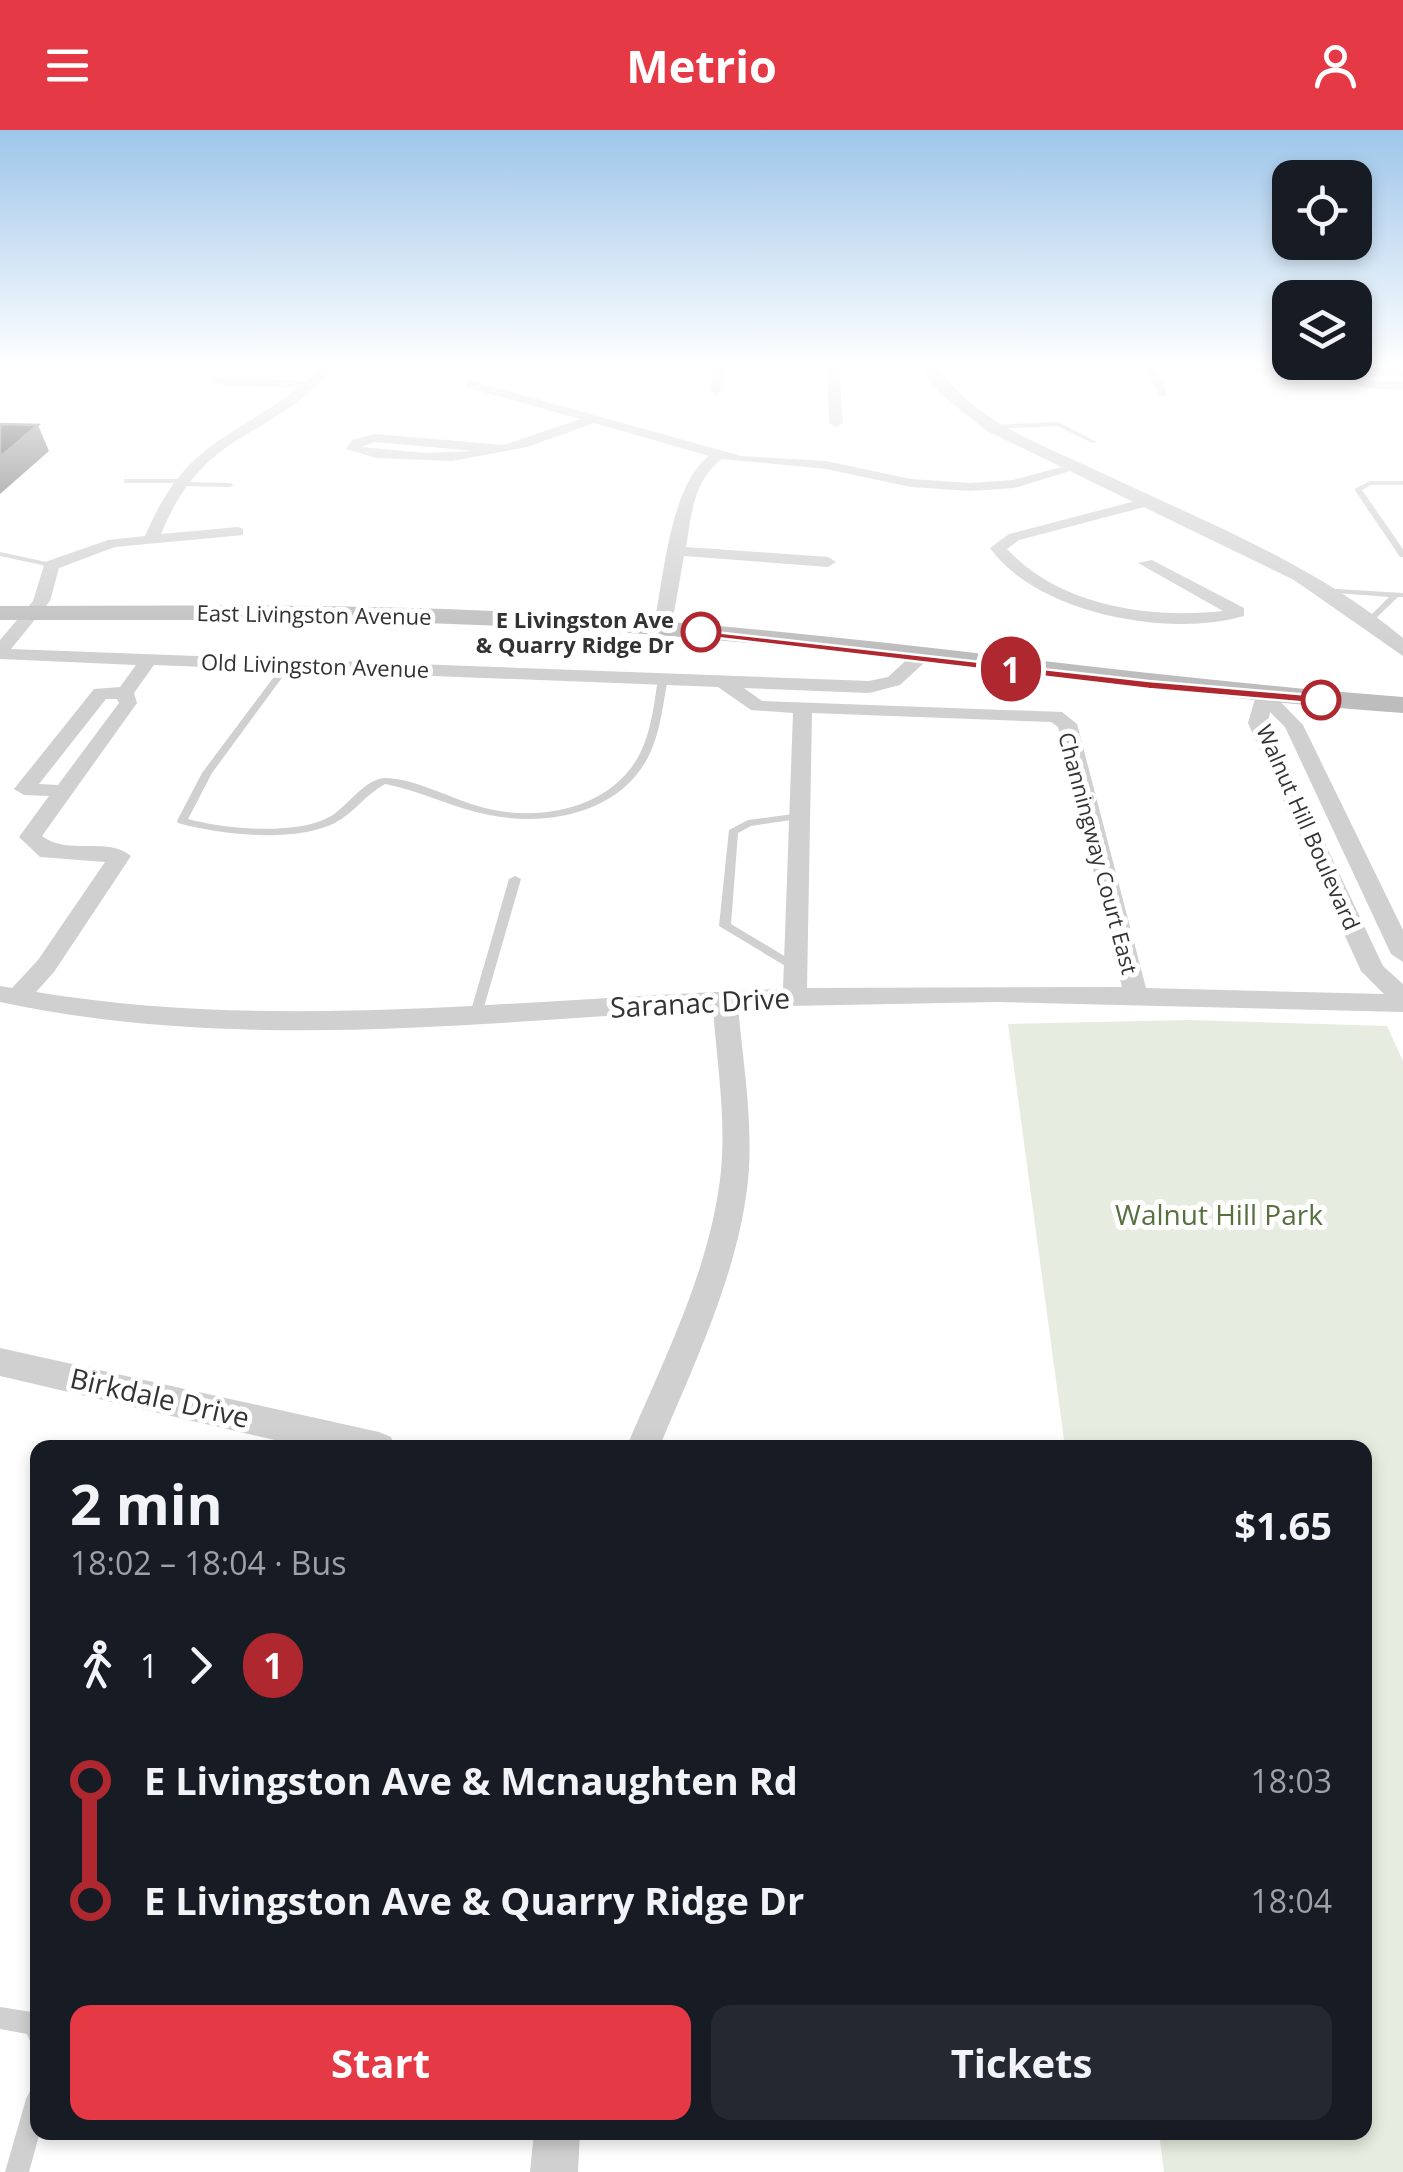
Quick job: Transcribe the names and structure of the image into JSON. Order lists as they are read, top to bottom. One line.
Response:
{"streets":{"main road":["East Livingston Avenue"],"street":["Old Livingston Avenue","Walnut Hill Boulevard","Channingway Court East","Saranac Drive","Birkdale Drive"]},"crossings":[["East Livingston Avenue","Old Livingston Avenue"],["East Livingston Avenue","Walnut Hill Boulevard"],["Walnut Hill Boulevard","Saranac Drive"],["Channingway Court East","Saranac Drive"]],"parks":["Walnut Hill Park"],"places":["E Livingston Ave & Quarry Ridge Dr"],"lines":["bus line 1"],"page":{"header":"Metrio","on_map":"1","heading":["2 min","18:02 – 18:04 · Bus","$1.65"],"legs":["1","1"],"list":[{"name":"E Livingston Ave & Mcnaughten Rd","value":"18:03"},{"name":"E Livingston Ave & Quarry Ridge Dr","value":"18:04"}],"buttons":["Start","Tickets"]}}
